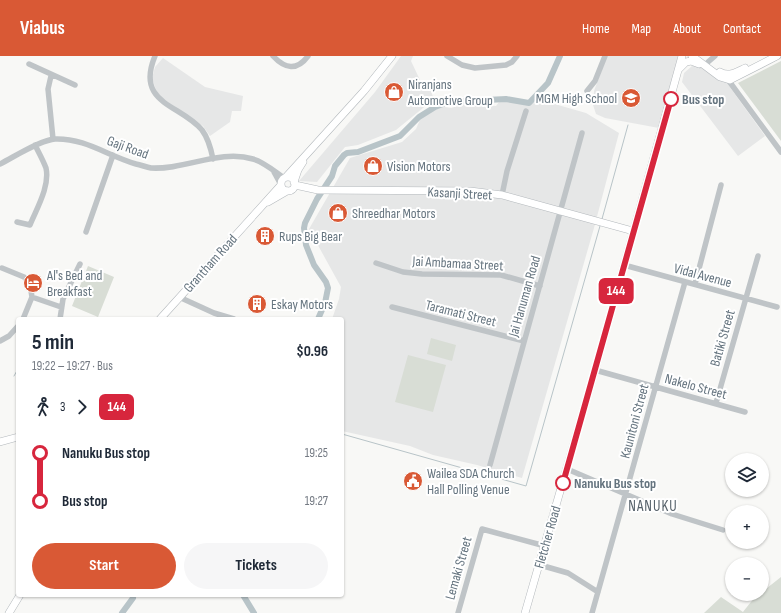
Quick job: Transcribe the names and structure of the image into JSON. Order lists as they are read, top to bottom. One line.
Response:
{"streets":{"main road":["Kasanji Street","Grantham Road","Fletcher Road"],"street":["Gaji Road","Jai Ambamaa Street","Vidal Avenue","Jai Hanuman Road","Taramati Street","Batiki Street","Nakelo Street","Kaunitoni Street","Lemaki Street"]},"crossings":[["Gaji Road","Grantham Road"],["Kasanji Street","Grantham Road"],["Kasanji Street","Jai Hanuman Road"],["Kasanji Street","Fletcher Road"],["Jai Ambamaa Street","Jai Hanuman Road"],["Vidal Avenue","Batiki Street"],["Vidal Avenue","Kaunitoni Street"],["Vidal Avenue","Fletcher Road"],["Jai Hanuman Road","Taramati Street"],["Batiki Street","Nakelo Street"],["Nakelo Street","Kaunitoni Street"],["Nakelo Street","Fletcher Road"],["Fletcher Road","Lemaki Street"]],"districts":["NANUKU"],"places":{"shop":["Niranjans Automotive Group","Vision Motors","Shreedhar Motors"],"school or university":["MGM High School"],"other":["Bus stop","Nanuku Bus stop"],"building":["Rups Big Bear","Eskay Motors"],"hotel":["Al's Bed and Breakfast"],"public building":["Wailea SDA Church Hall Polling Venue"]},"lines":["bus line 144"],"page":{"header":"Viabus","nav":["Home","Map","About","Contact"],"on_map":"144","heading":["5 min","19:22 – 19:27 · Bus","$0.96"],"legs":["3","144"],"list":[{"name":"Nanuku Bus stop","value":"19:25"},{"name":"Bus stop","value":"19:27"}],"map_buttons":["+","−"],"buttons":["Start","Tickets"]}}
